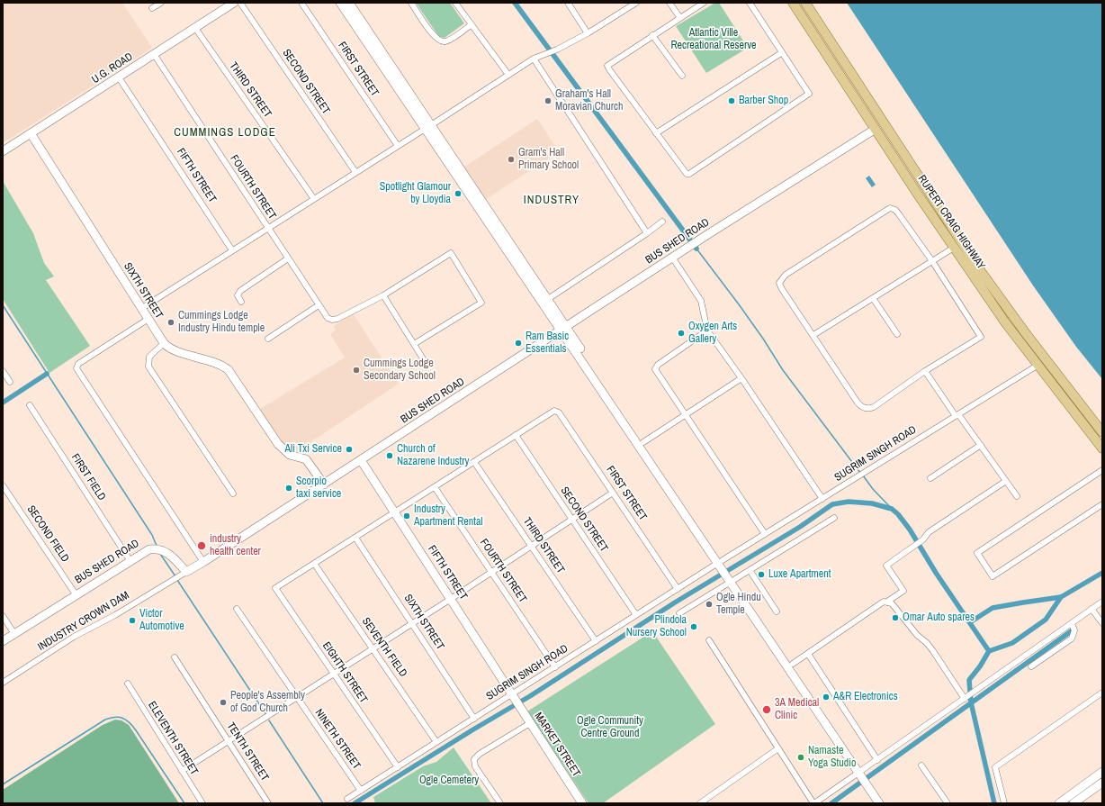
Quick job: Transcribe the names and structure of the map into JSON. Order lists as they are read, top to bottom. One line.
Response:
{"streets":{"main road":["RUPERT CRAIG HIGHWAY"],"street":["U.G. ROAD","FIRST STREET","SECOND STREET","THIRD STREET","FIFTH STREET","FOURTH STREET","BUS SHED ROAD","SIXTH STREET","SUGRIM SINGH ROAD","FIRST FIELD","SECOND FIELD","INDUSTRY CROWN DAM","SEVENTH FIELD","EIGHTH STREET","ELEVENTH STREET","NINETH STREET","MARKET STREET","TENTH STREET"]},"crossings":[["U.G. ROAD","THIRD STREET"],["U.G. ROAD","FIFTH STREET"],["U.G. ROAD","FOURTH STREET"],["U.G. ROAD","SIXTH STREET"],["FIRST STREET","SECOND STREET"],["FIRST STREET","SUGRIM SINGH ROAD"],["SECOND STREET","SUGRIM SINGH ROAD"],["THIRD STREET","SUGRIM SINGH ROAD"],["FIFTH STREET","BUS SHED ROAD"],["FIFTH STREET","SUGRIM SINGH ROAD"],["FIFTH STREET","MARKET STREET"],["FOURTH STREET","SUGRIM SINGH ROAD"],["RUPERT CRAIG HIGHWAY","BUS SHED ROAD"],["RUPERT CRAIG HIGHWAY","SUGRIM SINGH ROAD"],["BUS SHED ROAD","FIRST FIELD"],["BUS SHED ROAD","SECOND FIELD"],["BUS SHED ROAD","INDUSTRY CROWN DAM"],["SIXTH STREET","SUGRIM SINGH ROAD"],["SUGRIM SINGH ROAD","SEVENTH FIELD"],["SUGRIM SINGH ROAD","EIGHTH STREET"],["SUGRIM SINGH ROAD","NINETH STREET"],["SUGRIM SINGH ROAD","MARKET STREET"],["SEVENTH FIELD","EIGHTH STREET"]],"districts":["CUMMINGS LODGE","INDUSTRY"],"parks":["Atlantic Ville Recreational Reserve","Ogle Community Centre Ground","Ogle Cemetery"],"places":["Graham's Hall Moravian Church","Barber Shop","Gram's Hall Primary School","Spotlight Glamour by Lloydia","Cummings Lodge Industry Hindu temple","Oxygen Arts Gallery","Ram Basic Essentials","Cummings Lodge Secondary School","Ali Txi Service","Church of Nazarene Industry","Scorpio taxi service","Industry Apartment Rental","industry health center","Luxe Apartment","Ogle Hindu Temple","Omar Auto spares","Victor Automotive","Plindola Nursery School","A&R Electronics","People's Assembly of God Church","3A Medical Clinic","Namaste Yoga Studio"]}
